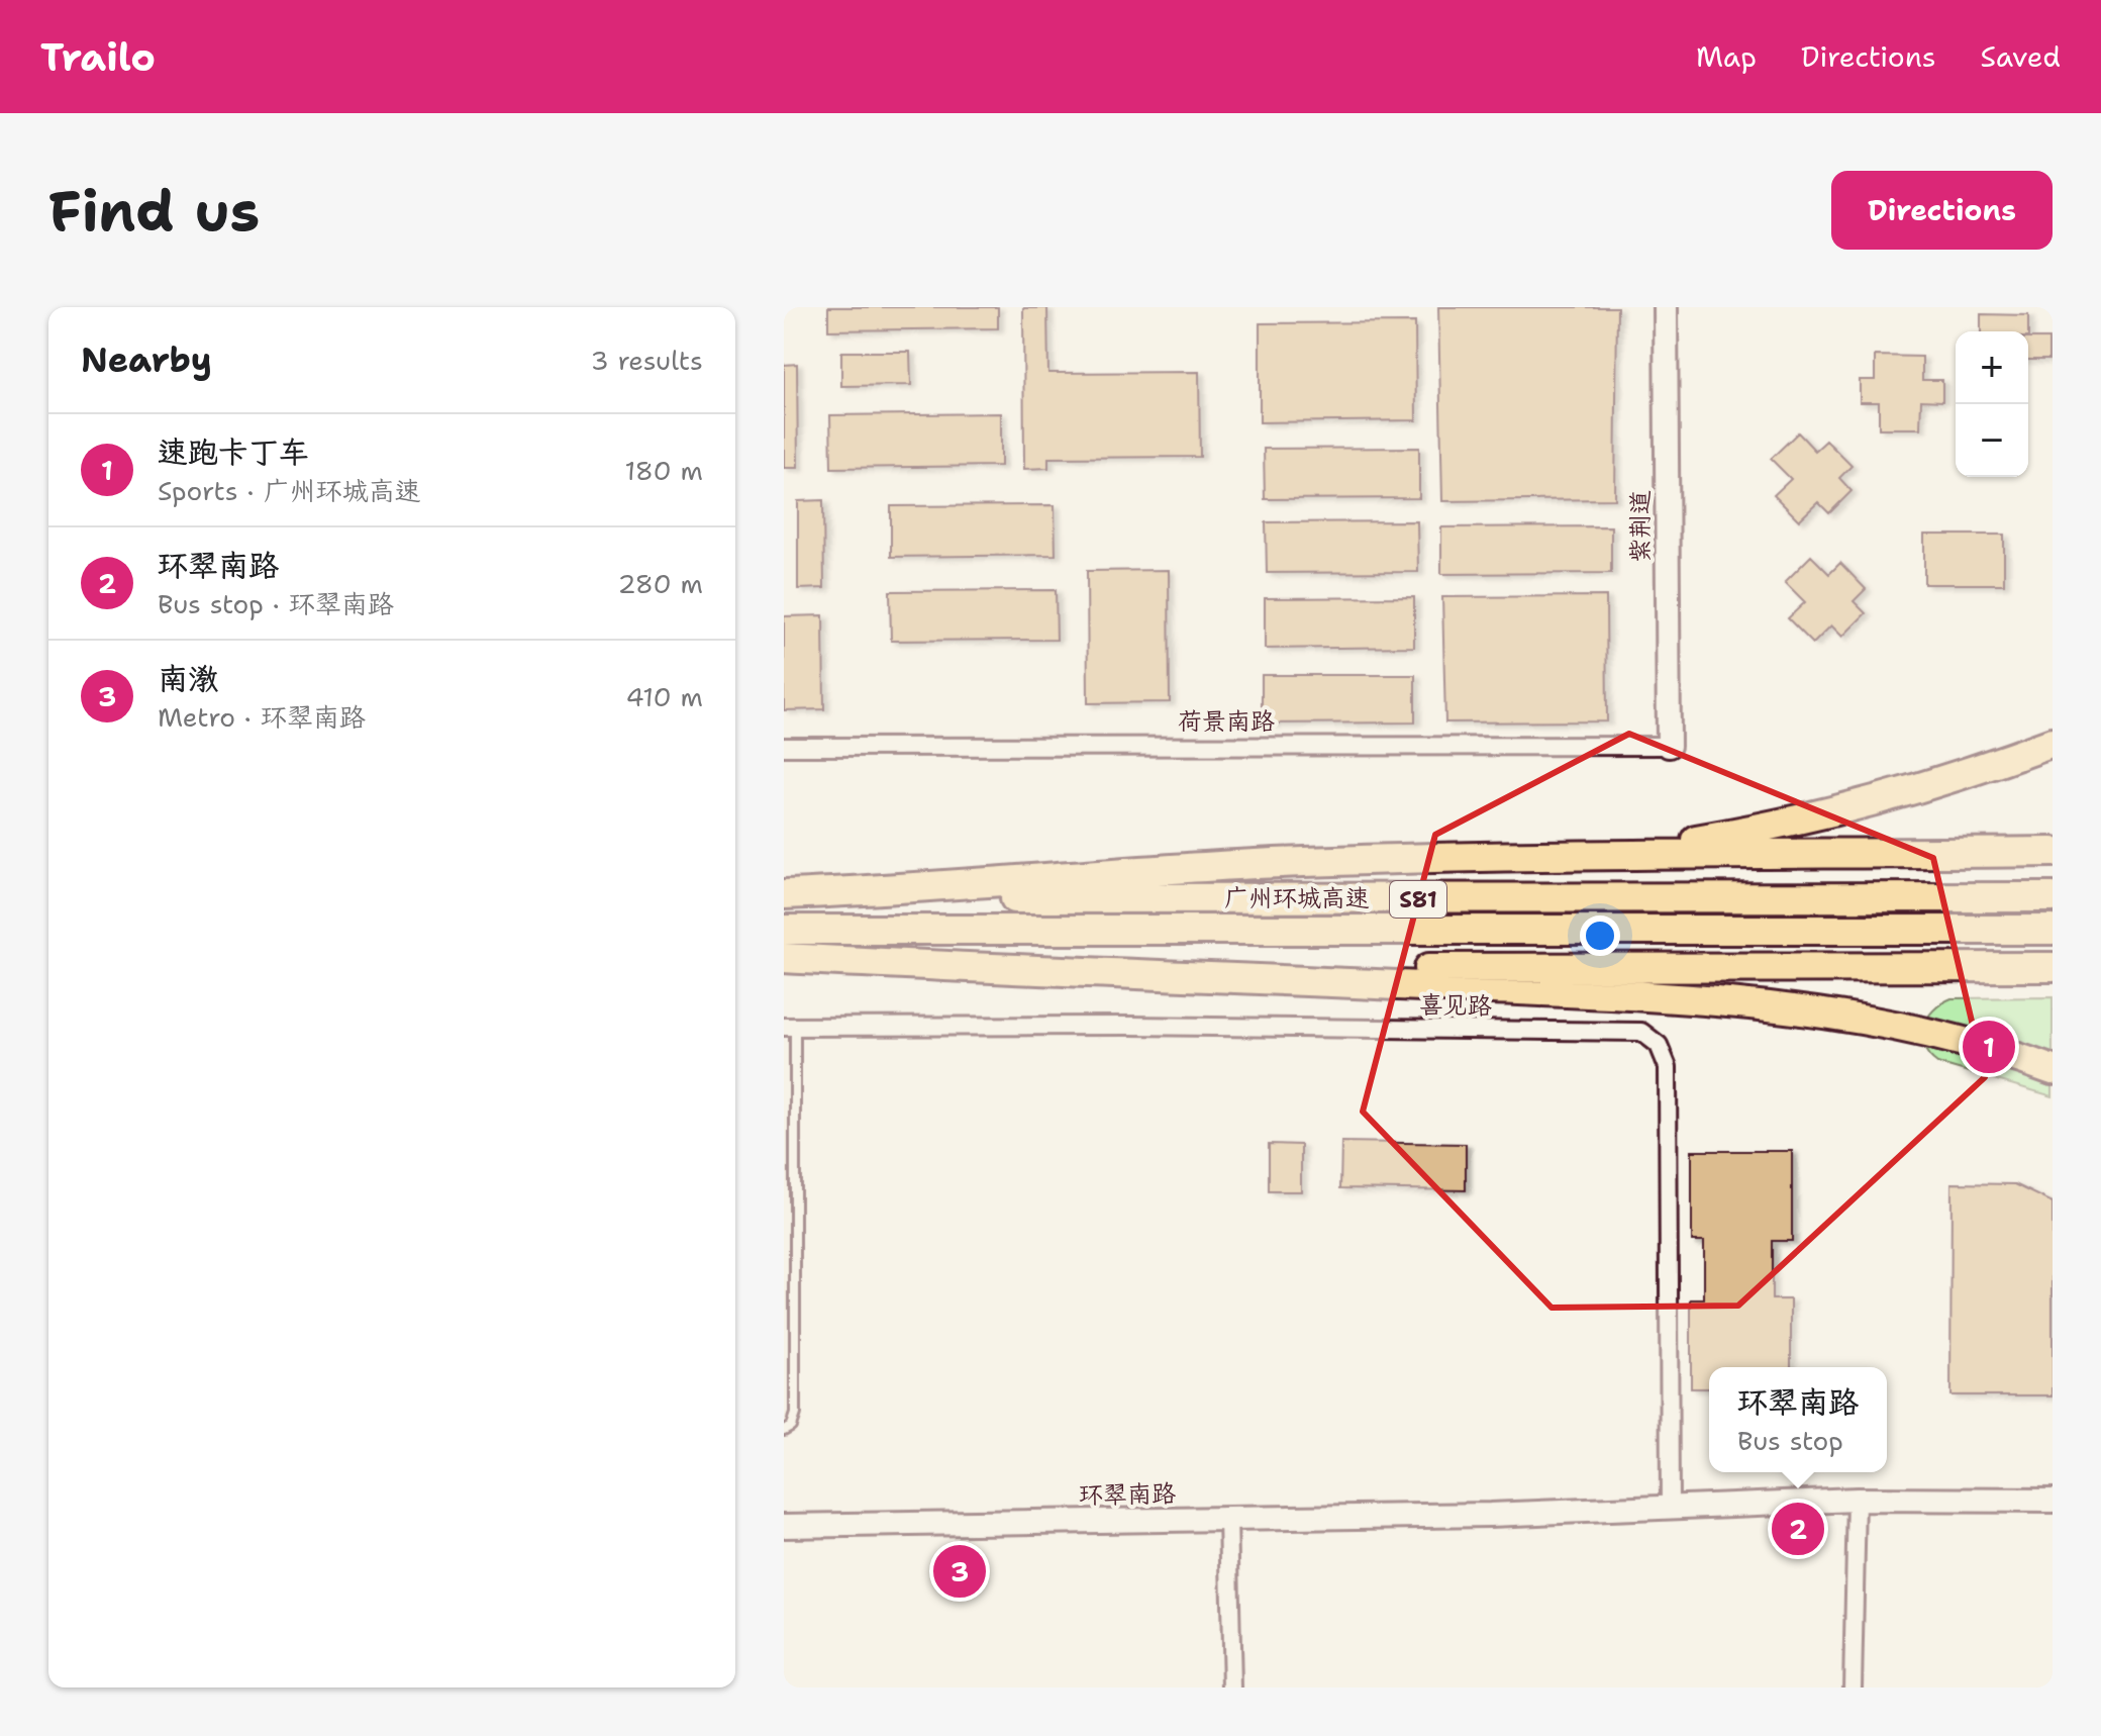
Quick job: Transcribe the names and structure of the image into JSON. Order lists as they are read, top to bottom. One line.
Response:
{"streets":{"highway":["广州环城高速","S81"],"street":["紫荆道","荷景南路","喜见路","环翠南路"]},"crossings":[["紫荆道","荷景南路"],["喜见路","环翠南路"]],"page":{"header":"Trailo","nav":["Map","Directions","Saved"],"buttons":"Directions","title":"Find us","heading":["Nearby","3 results"],"map_buttons":["+","−"],"list":[{"mark":"1","name":"速跑卡丁车","note":"Sports · 广州环城高速","value":"180 m"},{"mark":"2","name":"环翠南路","note":"Bus stop · 环翠南路","value":"280 m"},{"mark":"3","name":"南漖","note":"Metro · 环翠南路","value":"410 m"}],"pins":["1","2","3"],"popup":["环翠南路","Bus stop"]}}
